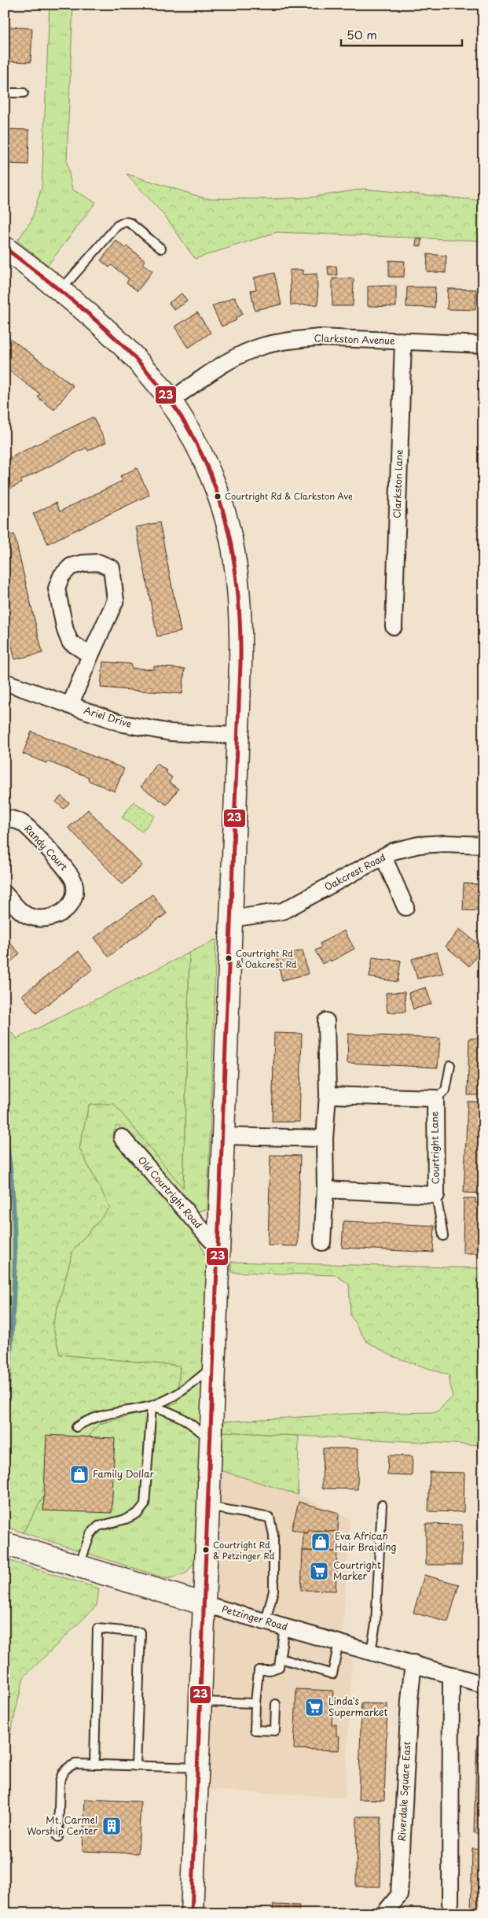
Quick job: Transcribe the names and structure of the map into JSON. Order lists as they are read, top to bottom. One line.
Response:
{"streets":{"street":["Clarkston Avenue","Clarkston Lane","Ariel Drive","Randy Court","Oakcrest Road","Courtright Lane","Old Courtright Road","Petzinger Road","Riverdale Square East"]},"crossings":[["Clarkston Avenue","Clarkston Lane"],["Petzinger Road","Riverdale Square East"]],"places":{"other":["Courtright Rd & Clarkston Ave","Courtright Rd & Oakcrest Rd","Courtright Rd & Petzinger Rd"],"shop":["Family Dollar","Eva African Hair Braiding"],"supermarket":["Courtright Marker","Linda's Supermarket"],"building":["Mt. Carmel Worship Center"]},"lines":["transit line 23"],"scale_bar":"50 m"}
